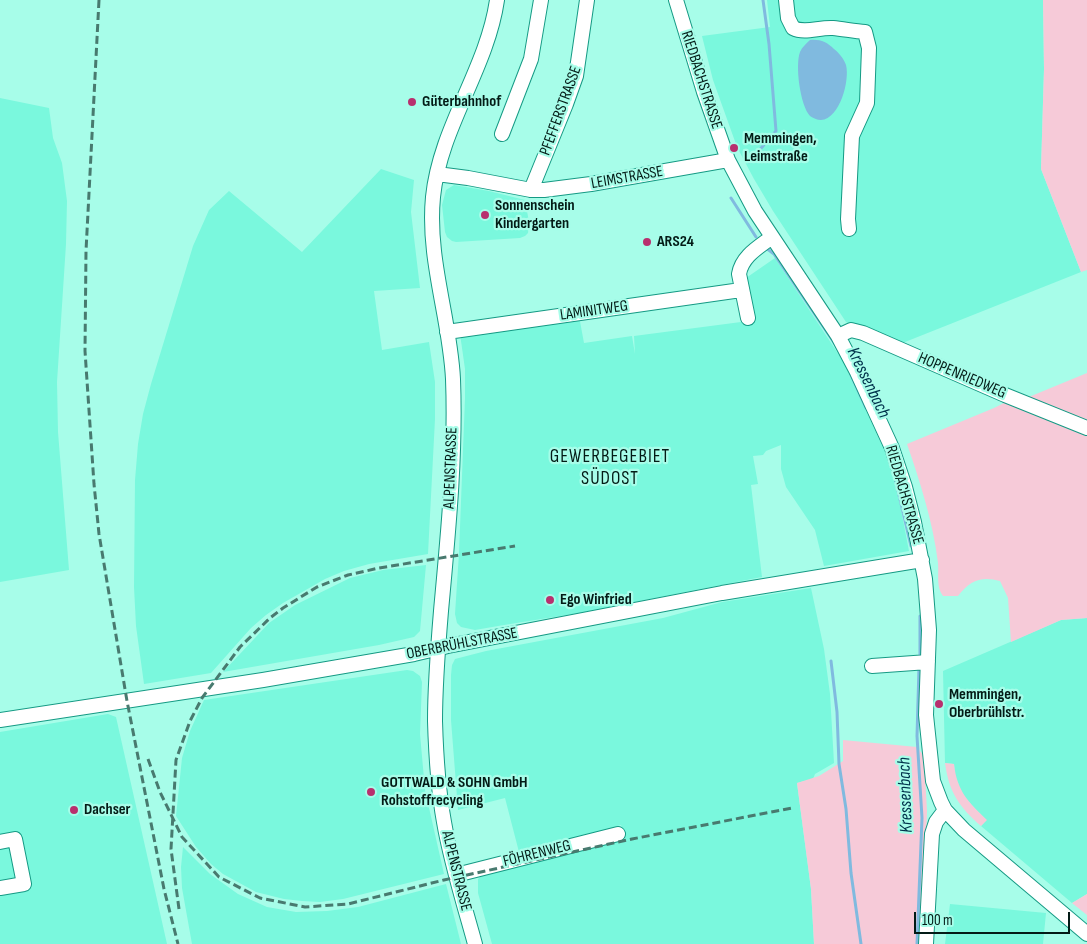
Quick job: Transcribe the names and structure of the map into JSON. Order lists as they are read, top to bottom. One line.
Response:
{"streets":{"street":["RIEDBACHSTRASSE","PFEFFERSTRASSE","LEIMSTRASSE","LAMINITWEG","HOPPENRIEDWEG","ALPENSTRASSE","OBERBRÜHLSTRASSE","FÖHRENWEG"]},"crossings":[["RIEDBACHSTRASSE","LEIMSTRASSE"],["RIEDBACHSTRASSE","HOPPENRIEDWEG"],["RIEDBACHSTRASSE","OBERBRÜHLSTRASSE"],["PFEFFERSTRASSE","LEIMSTRASSE"],["LEIMSTRASSE","ALPENSTRASSE"],["LAMINITWEG","ALPENSTRASSE"],["ALPENSTRASSE","OBERBRÜHLSTRASSE"],["ALPENSTRASSE","FÖHRENWEG"]],"districts":["GEWERBEGEBIET SÜDOST"],"water":["Kressenbach"],"places":["Güterbahnhof","Memmingen, Leimstraße","Sonnenschein Kindergarten","ARS24","Ego Winfried","Memmingen, Oberbrühlstr.","GOTTWALD & SOHN GmbH Rohstoffrecycling","Dachser"],"scale_bar":"100 m"}
